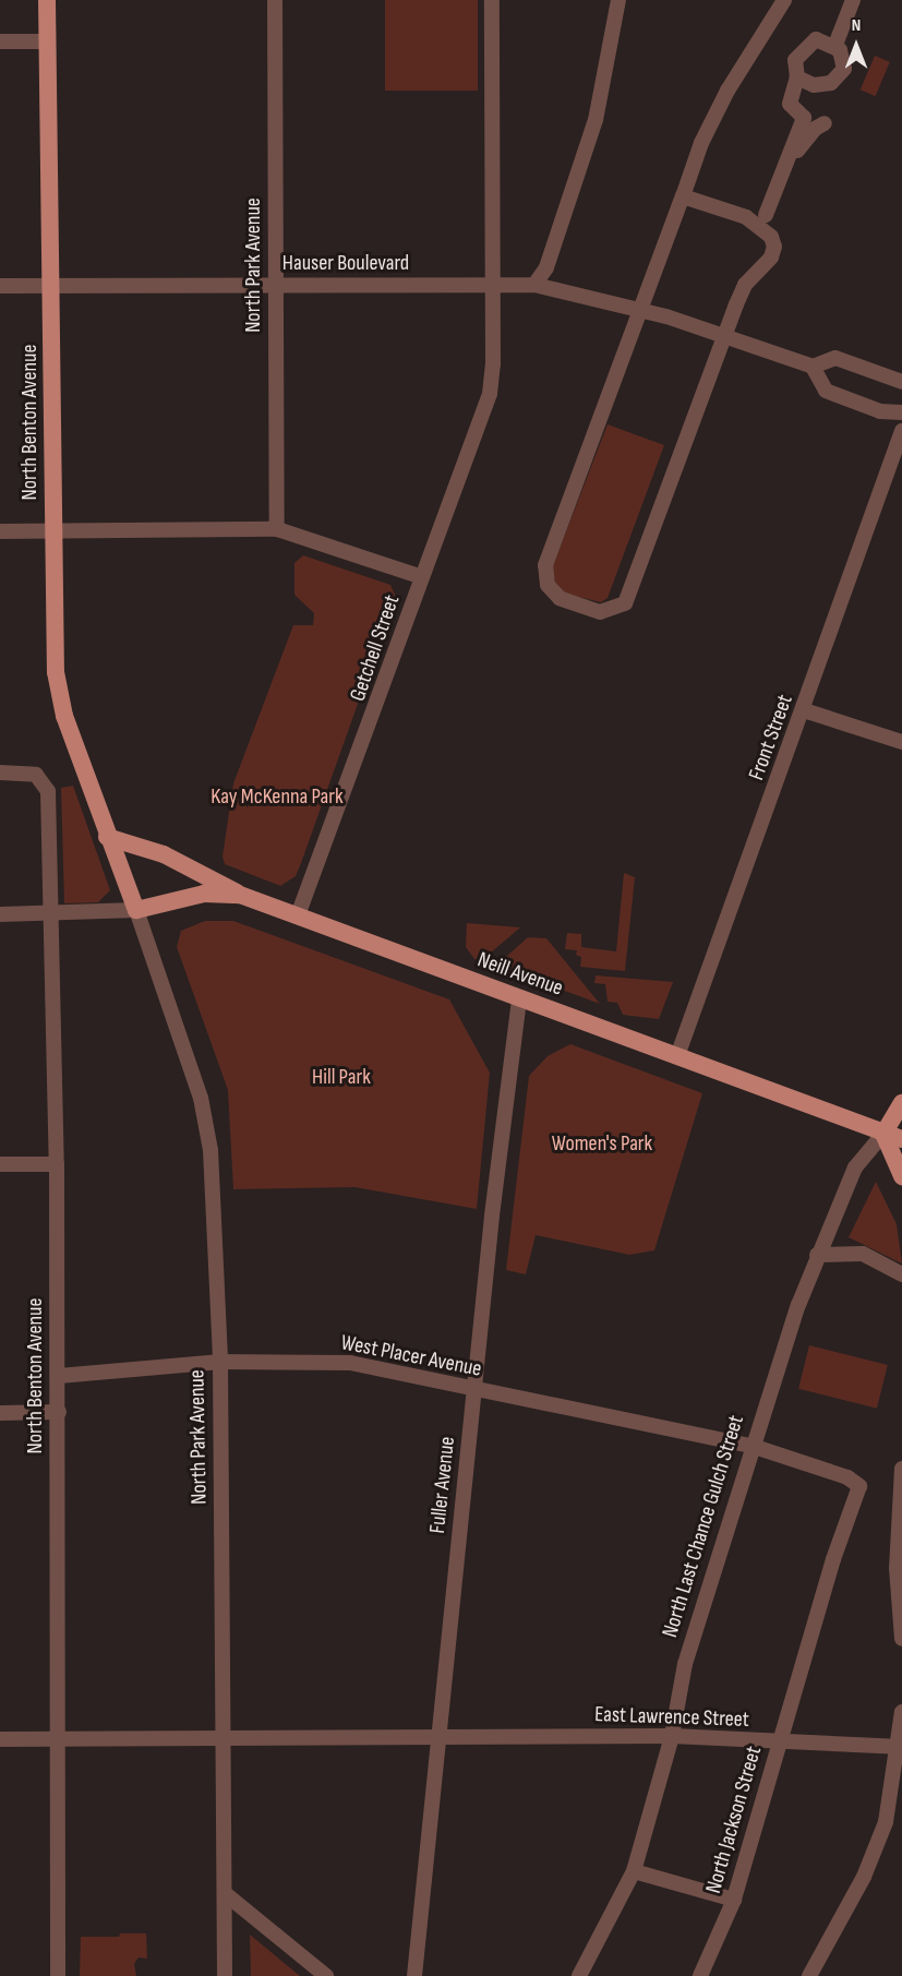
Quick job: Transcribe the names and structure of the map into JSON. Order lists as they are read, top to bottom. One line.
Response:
{"streets":{"main road":["North Park Avenue","North Benton Avenue","Neill Avenue","North Last Chance Gulch Street"],"street":["Hauser Boulevard","Getchell Street","Front Street","West Placer Avenue","Fuller Avenue","East Lawrence Street","North Jackson Street"]},"crossings":[["Hauser Boulevard","North Park Avenue"],["Hauser Boulevard","North Benton Avenue"],["Hauser Boulevard","Getchell Street"],["North Park Avenue","North Benton Avenue"],["North Park Avenue","Neill Avenue"],["North Park Avenue","West Placer Avenue"],["North Park Avenue","East Lawrence Street"],["North Benton Avenue","West Placer Avenue"],["North Benton Avenue","East Lawrence Street"],["Getchell Street","Neill Avenue"],["Front Street","Neill Avenue"],["Neill Avenue","Fuller Avenue"],["Neill Avenue","North Last Chance Gulch Street"],["West Placer Avenue","Fuller Avenue"],["West Placer Avenue","North Last Chance Gulch Street"],["West Placer Avenue","North Jackson Street"],["Fuller Avenue","East Lawrence Street"],["North Last Chance Gulch Street","East Lawrence Street"],["East Lawrence Street","North Jackson Street"]],"parks":["Kay McKenna Park","Hill Park","Women's Park"],"north":"top"}
